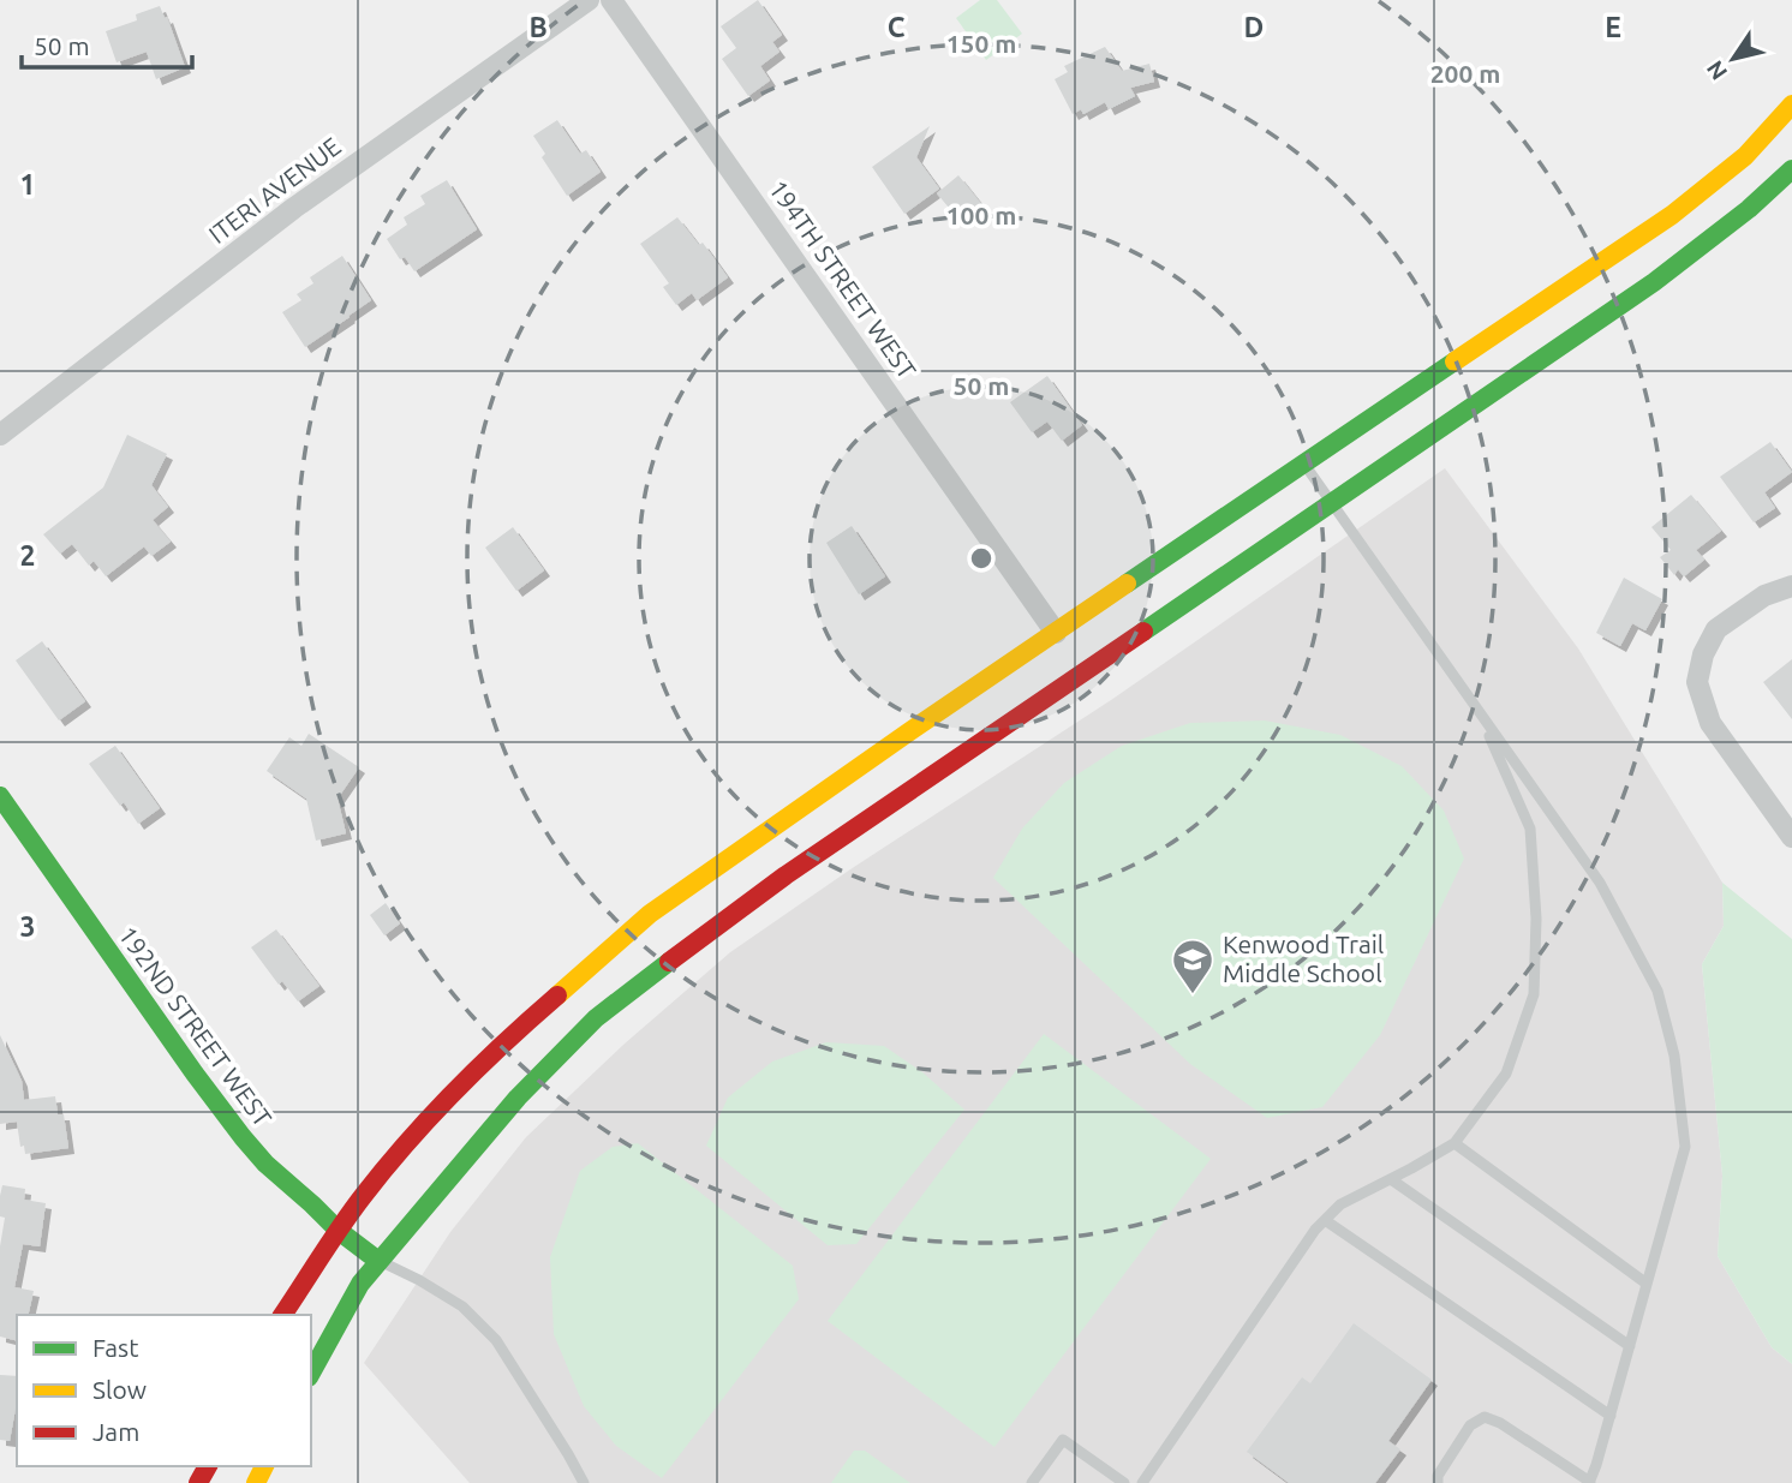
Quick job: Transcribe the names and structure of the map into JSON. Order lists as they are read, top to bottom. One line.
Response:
{"streets":{"main road":["192ND STREET WEST"],"street":["ITERI AVENUE","194TH STREET WEST"]},"places":{"school or university":["Kenwood Trail Middle School"]},"legend":["Fast","Slow","Jam"],"scale_bar":"50 m","north":"bottom left","grid":{"columns":["B","C","D","E"],"rows":["1","2","3"]},"rings":["150 m","200 m","100 m","50 m"]}
